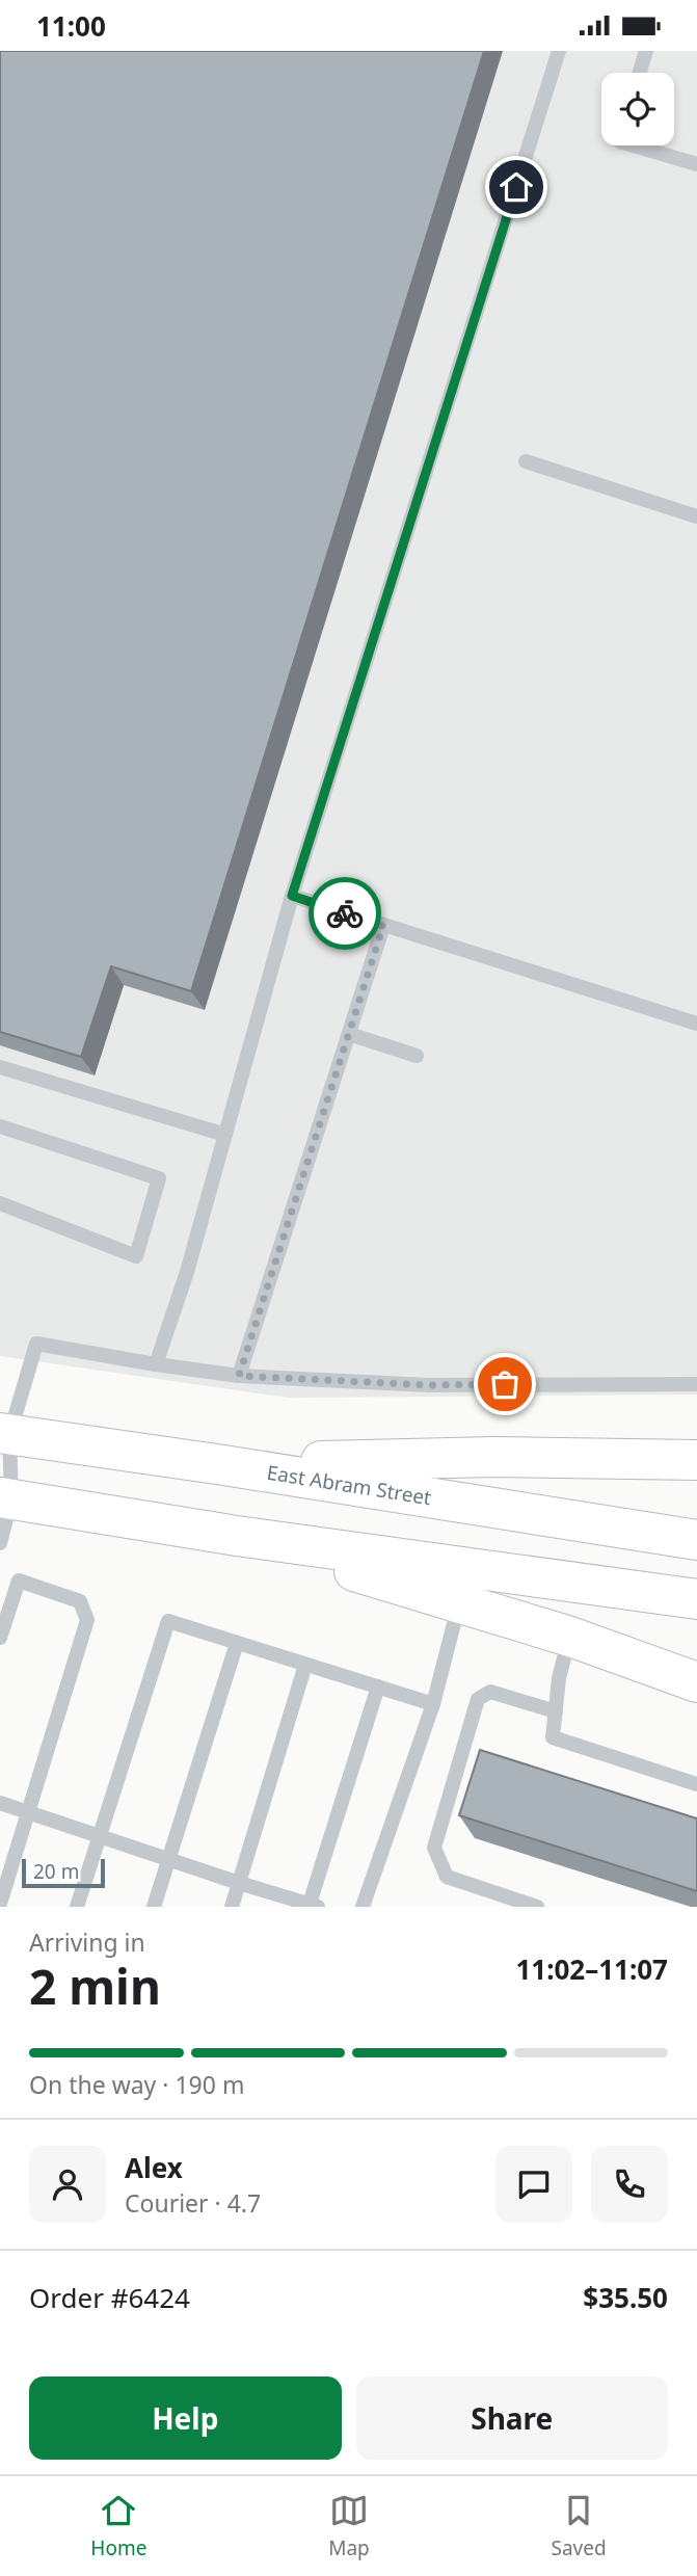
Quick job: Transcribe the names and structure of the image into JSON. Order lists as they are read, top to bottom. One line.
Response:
{"streets":{"main road":["East Abram Street"]},"scale_bar":"20 m","page":{"status":"11:00","scale":"20 m","heading":["2 min","Arriving in","11:02–11:07"],"panel":["Alex","Courier · 4.7","Order #6424","$35.50"],"bar":"On the way · 190 m","buttons":["Help","Share"],"tabs":["Home","Map","Saved"]}}
